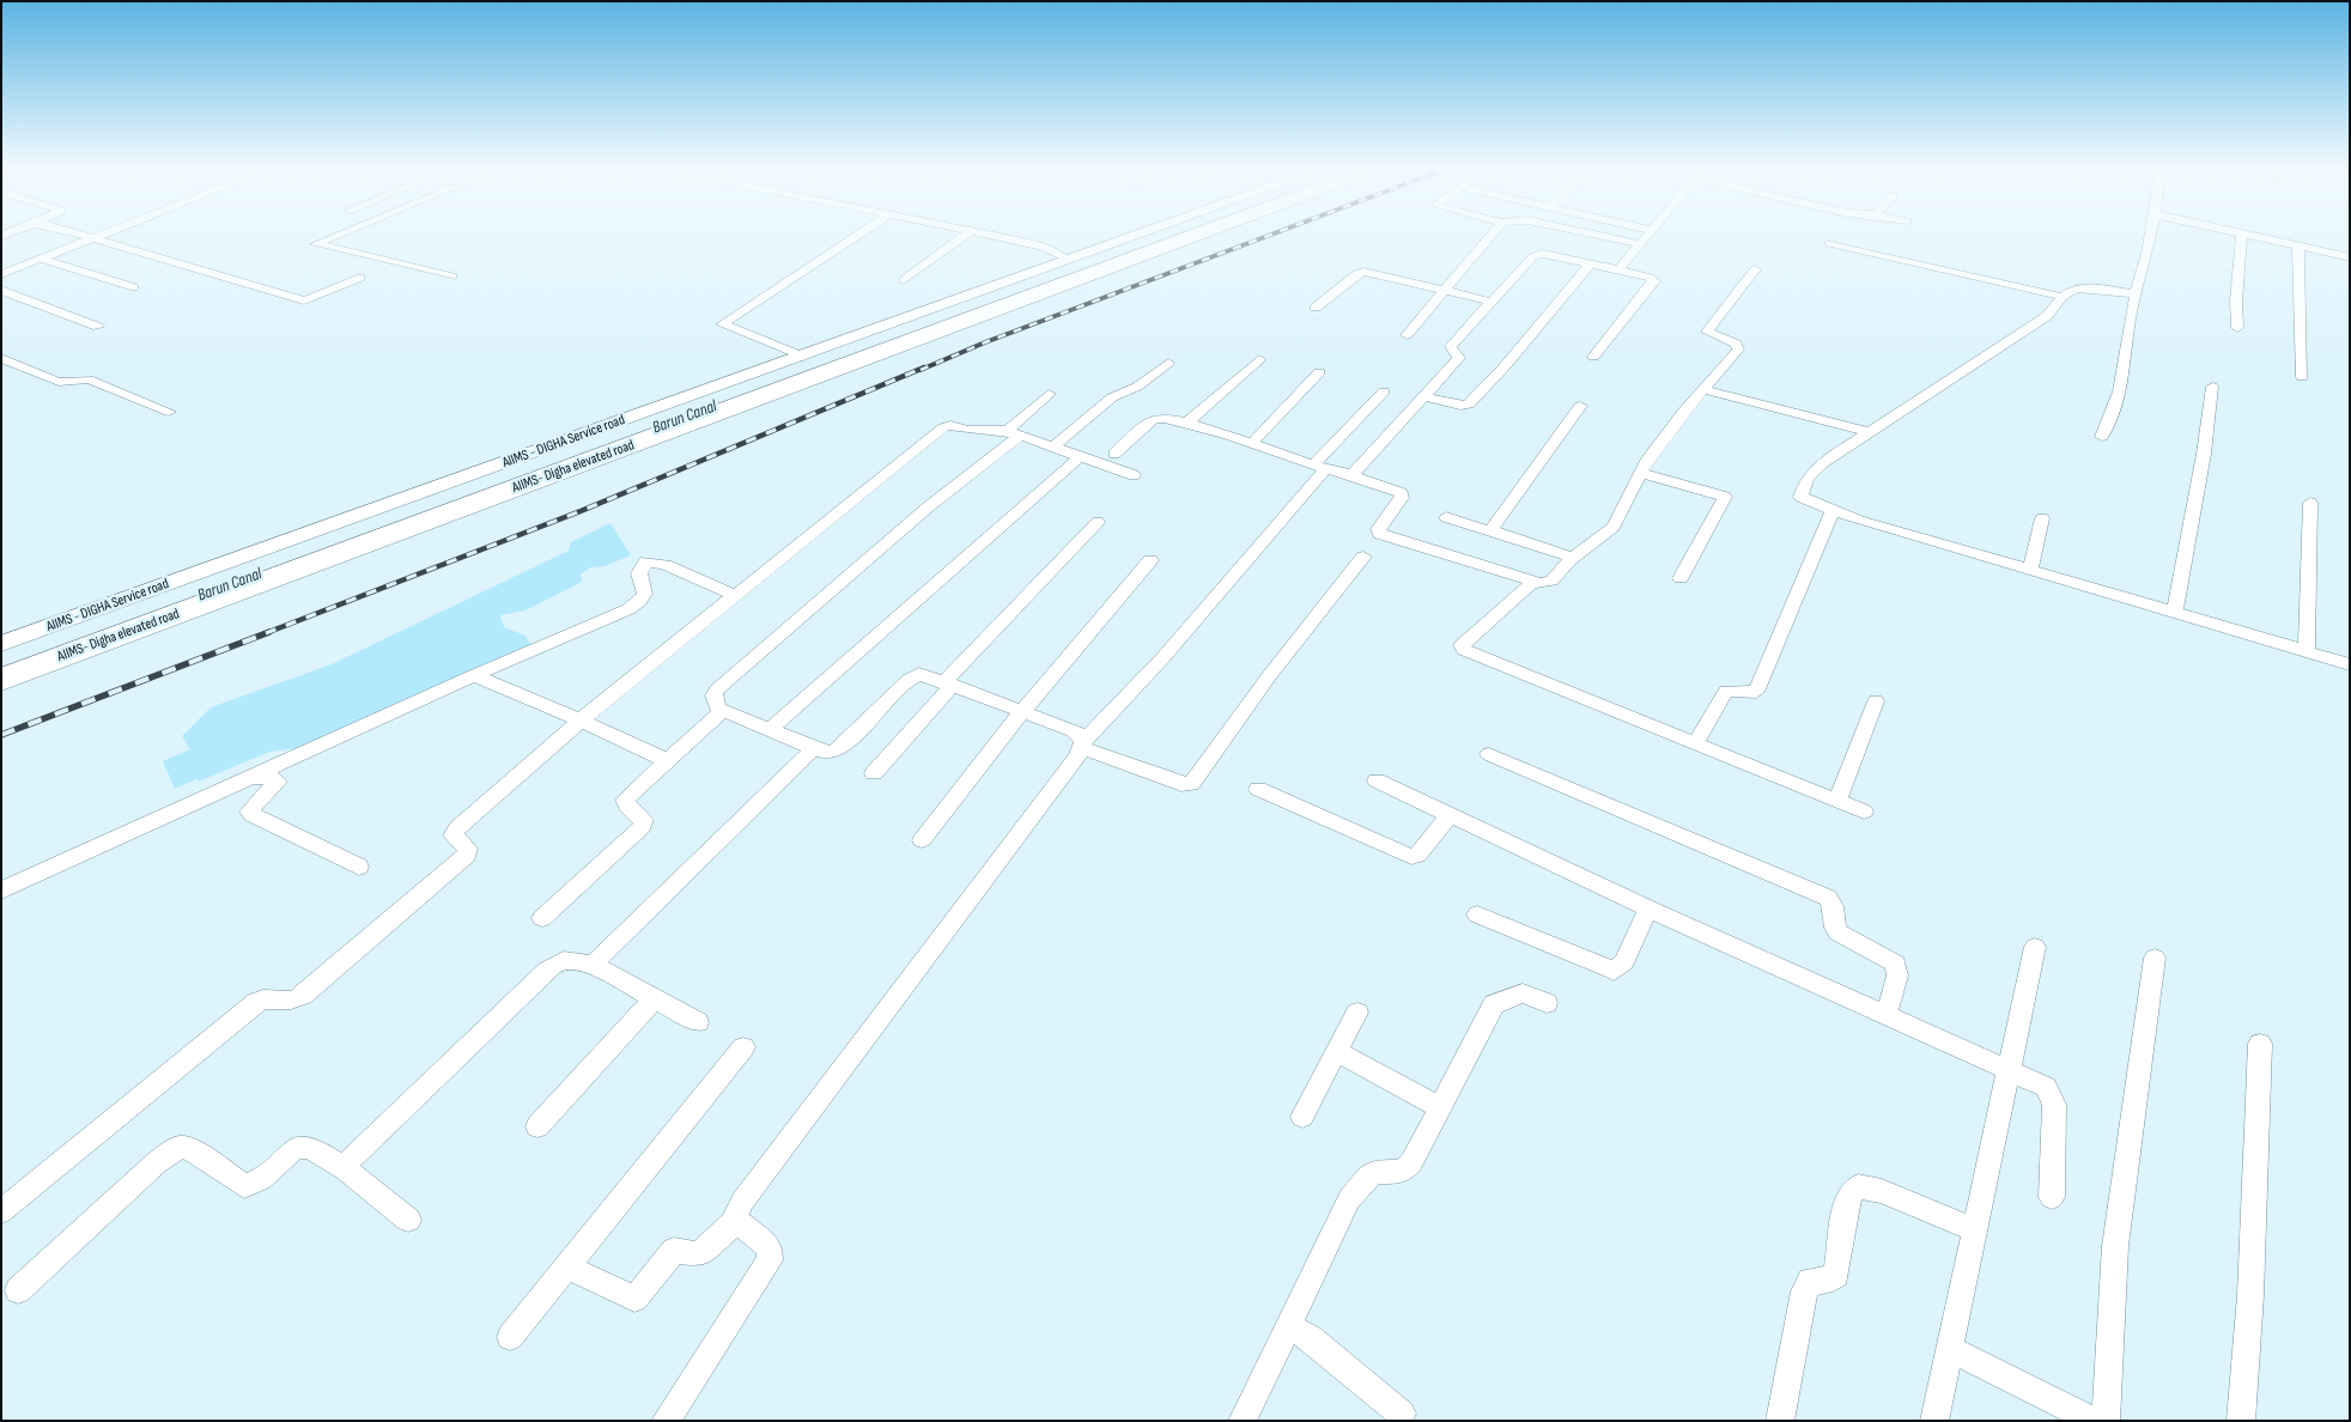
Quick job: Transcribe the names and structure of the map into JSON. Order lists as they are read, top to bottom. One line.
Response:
{"streets":{"highway":["AIIMS- Digha elevated road"],"main road":["AIIMS - DIGHA Service road"]},"water":["Barun Canal"]}
